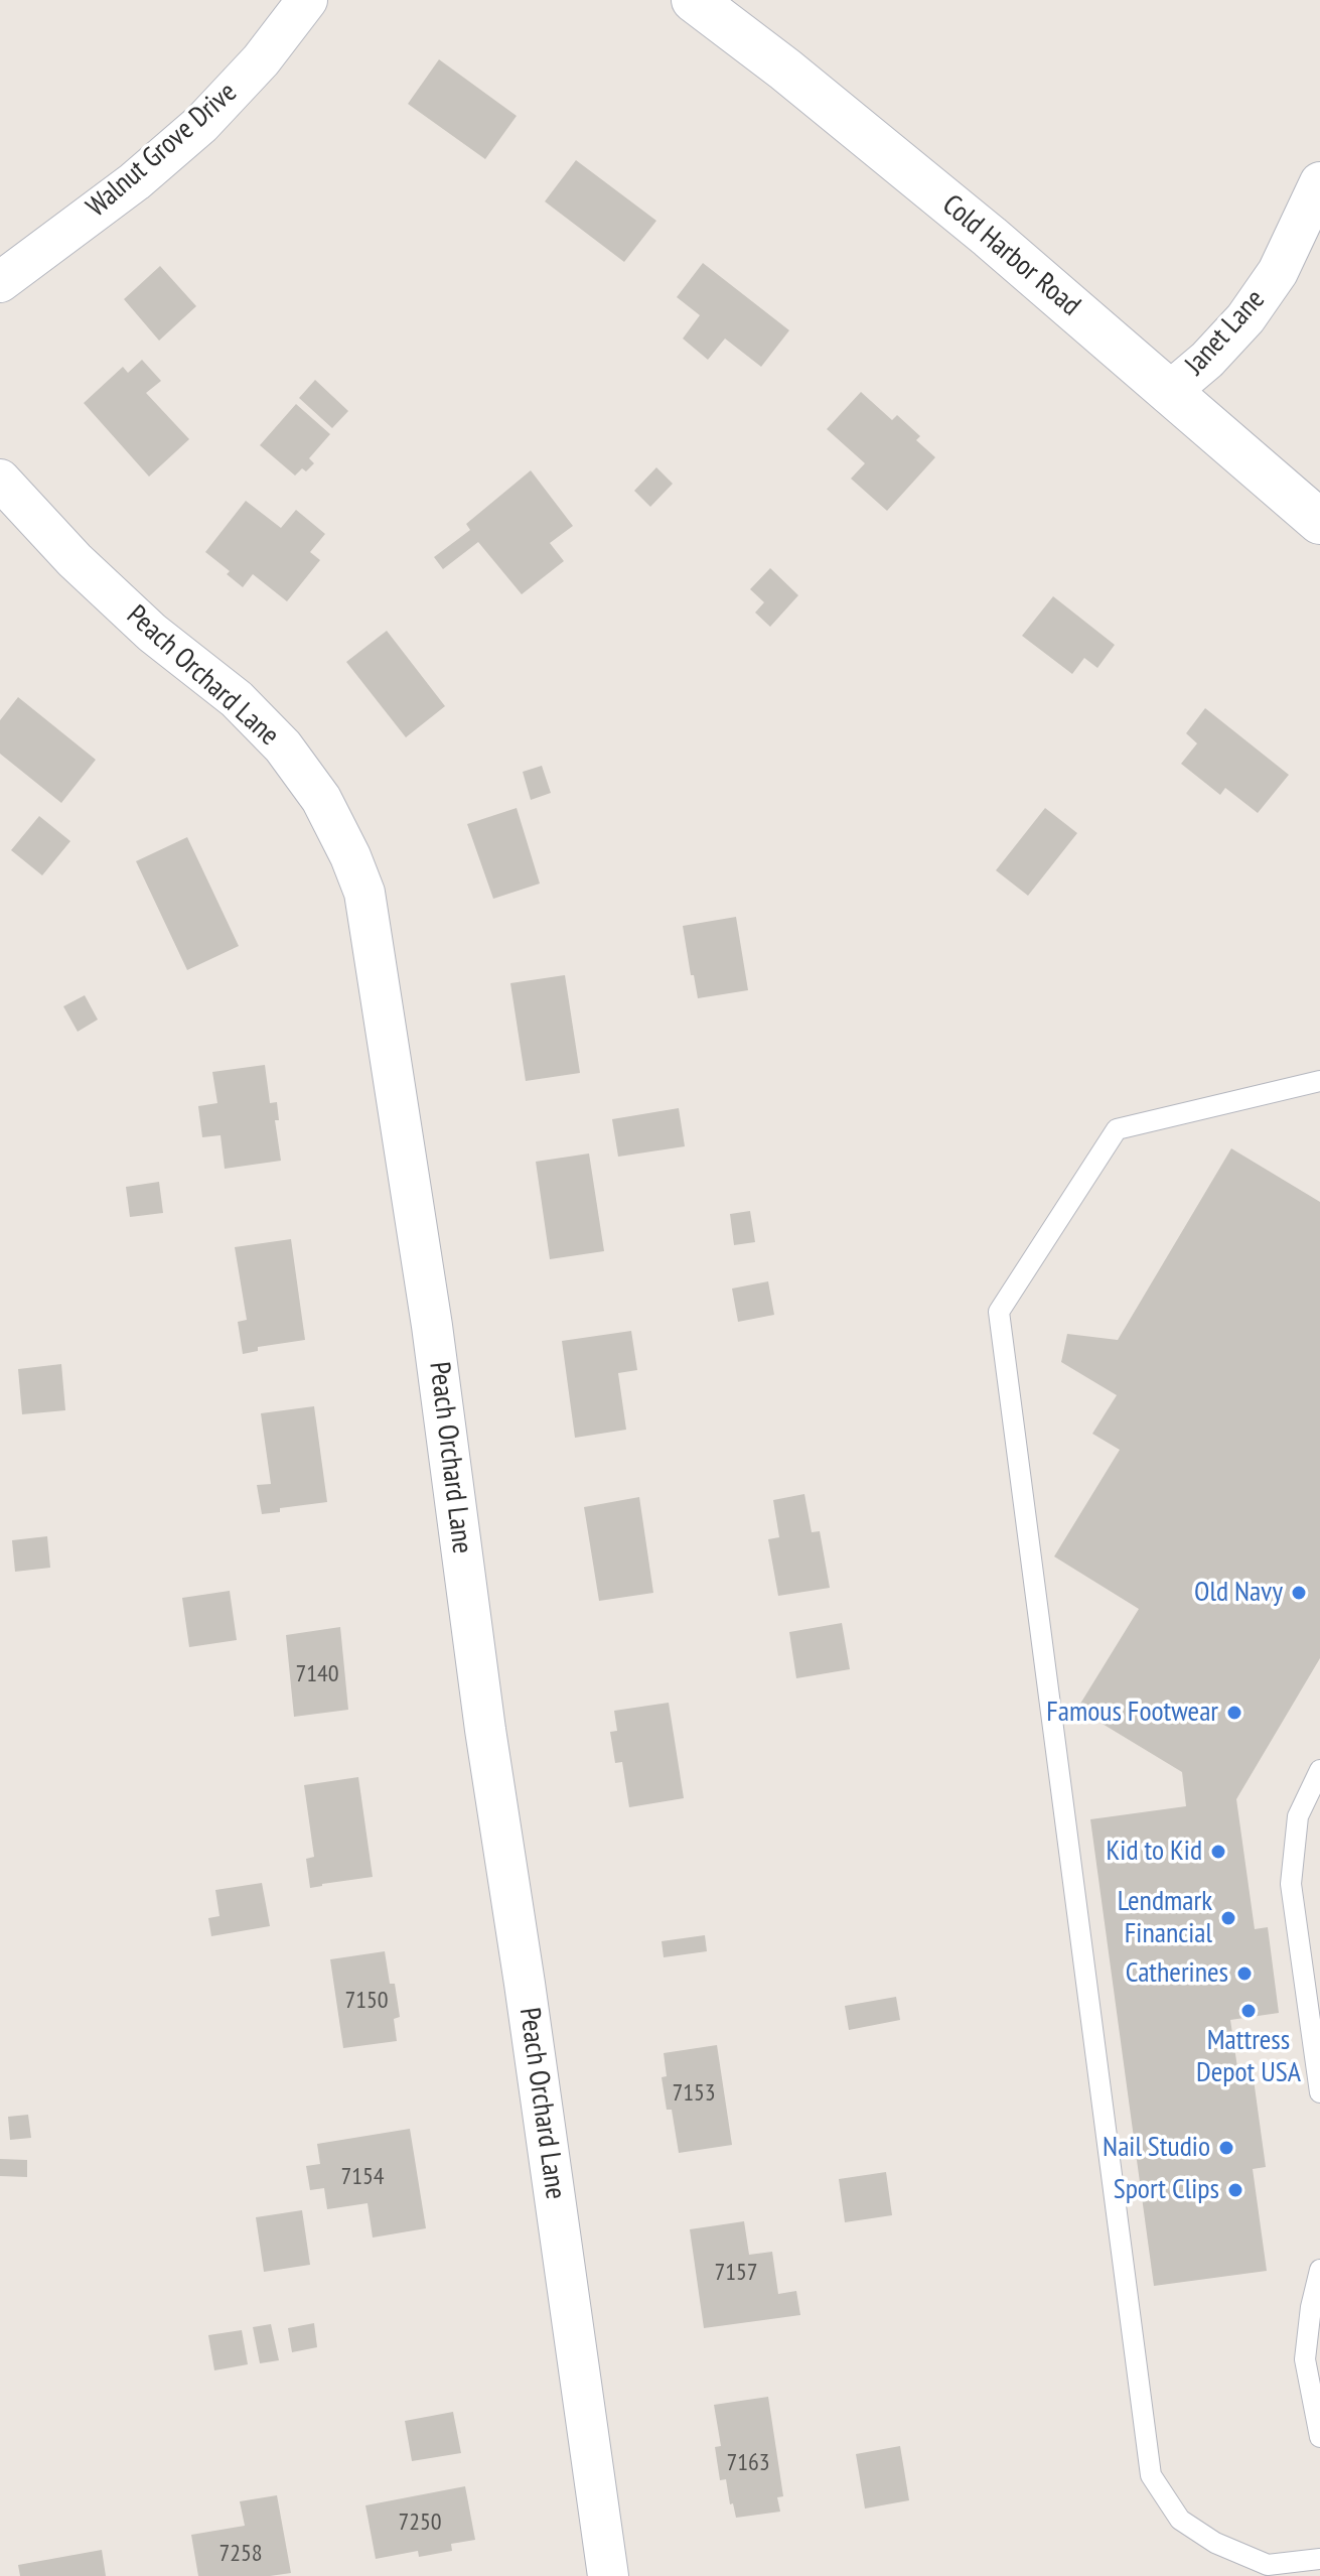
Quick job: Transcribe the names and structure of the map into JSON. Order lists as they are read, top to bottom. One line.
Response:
{"streets":{"main road":["Cold Harbor Road"],"street":["Walnut Grove Drive","Janet Lane","Peach Orchard Lane"]},"crossings":[["Cold Harbor Road","Janet Lane"]],"places":["Old Navy","Famous Footwear","Kid to Kid","Lendmark Financial","Catherines","Mattress Depot USA","Nail Studio","Sport Clips"],"house_numbers":["7140","7150","7153","7154","7157","7163","7250","7258"]}
